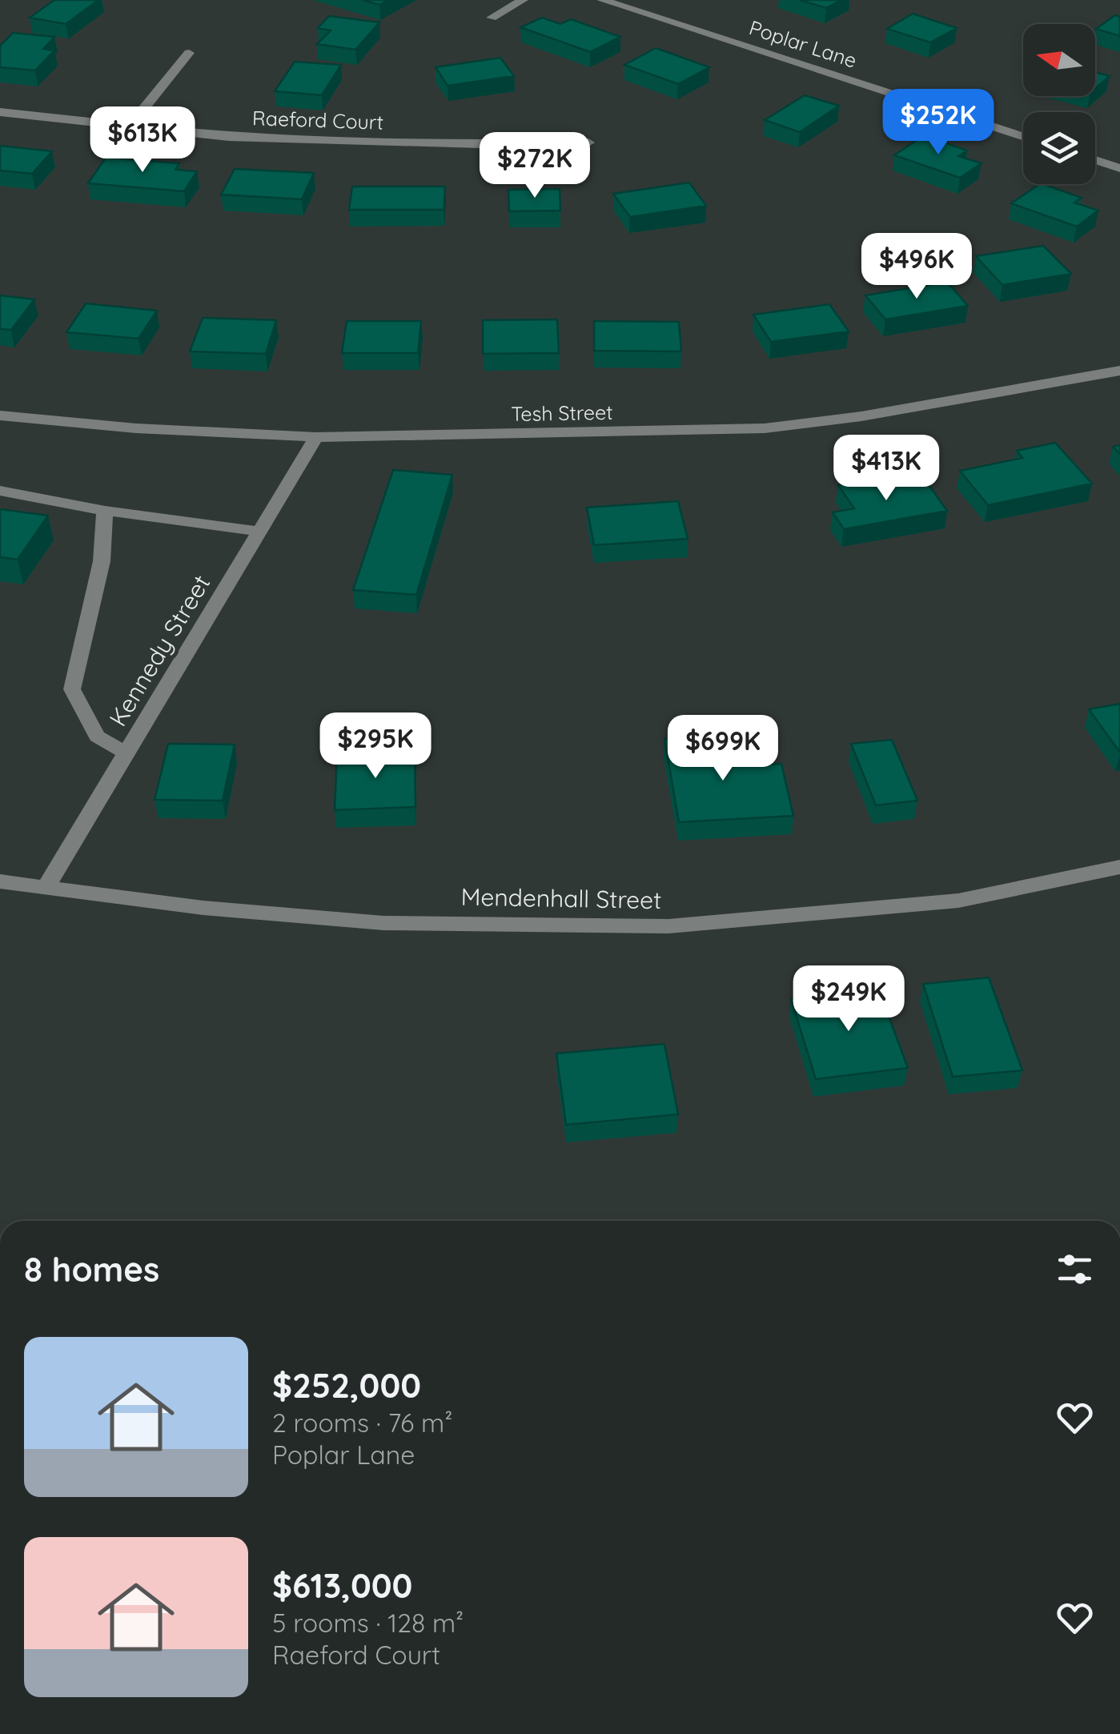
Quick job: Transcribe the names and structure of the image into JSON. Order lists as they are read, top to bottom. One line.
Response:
{"streets":{"street":["Poplar Lane","Raeford Court","Tesh Street","Kennedy Street","Mendenhall Street"]},"crossings":[["Tesh Street","Kennedy Street"],["Kennedy Street","Mendenhall Street"]],"north":"left","page":{"price":["$252K","$613K","$272K","$496K","$413K","$295K","$699K","$249K"],"heading":"8 homes","list":[{"name":"$252,000","note":"2 rooms · 76 m² · Poplar Lane"},{"name":"$613,000","note":"5 rooms · 128 m² · Raeford Court"}]}}
